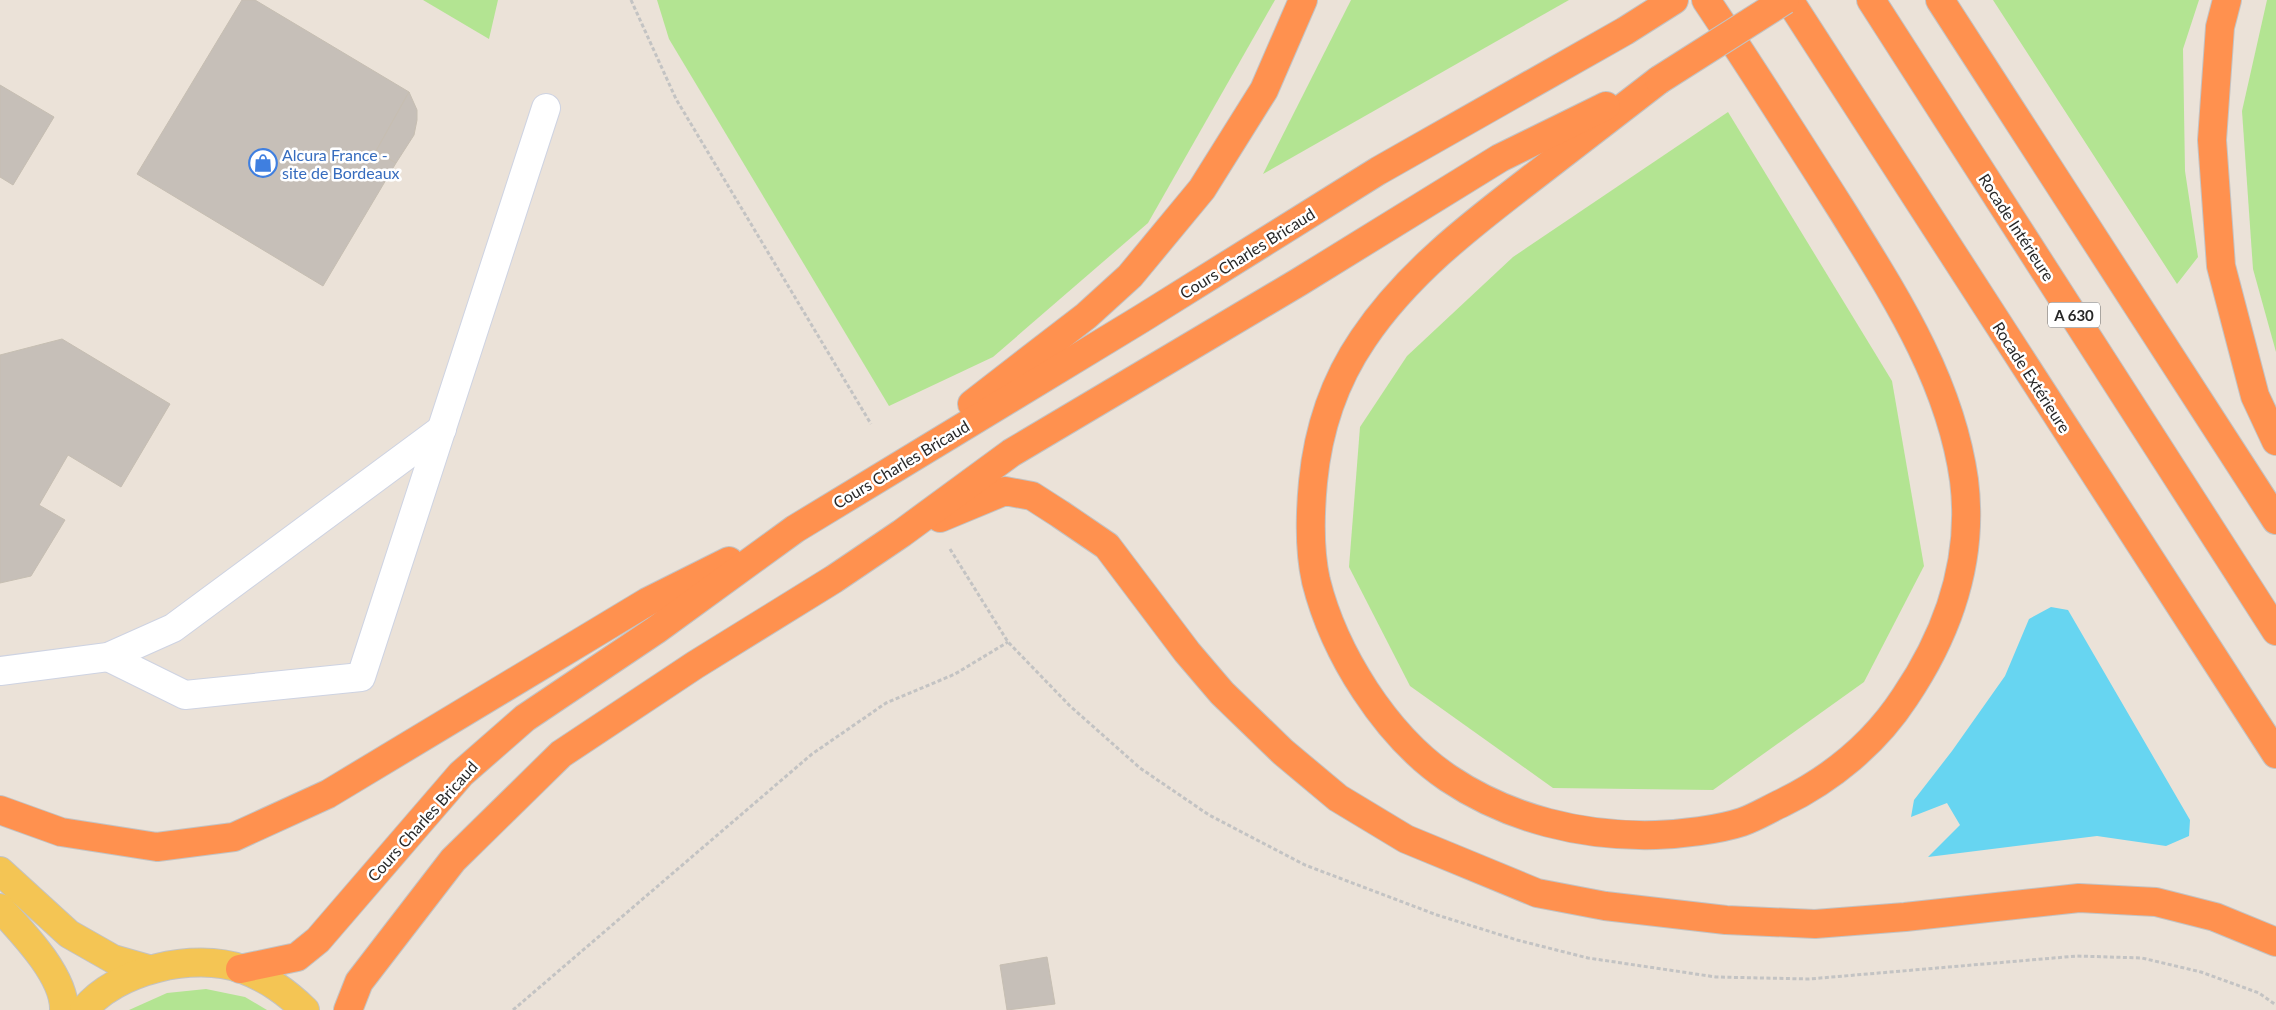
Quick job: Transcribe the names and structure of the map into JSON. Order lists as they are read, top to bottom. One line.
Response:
{"streets":{"highway":["Rocade Intérieure","Cours Charles Bricaud","A 630","Rocade Extérieure"]},"places":{"shop":["Alcura France - site de Bordeaux"]}}
